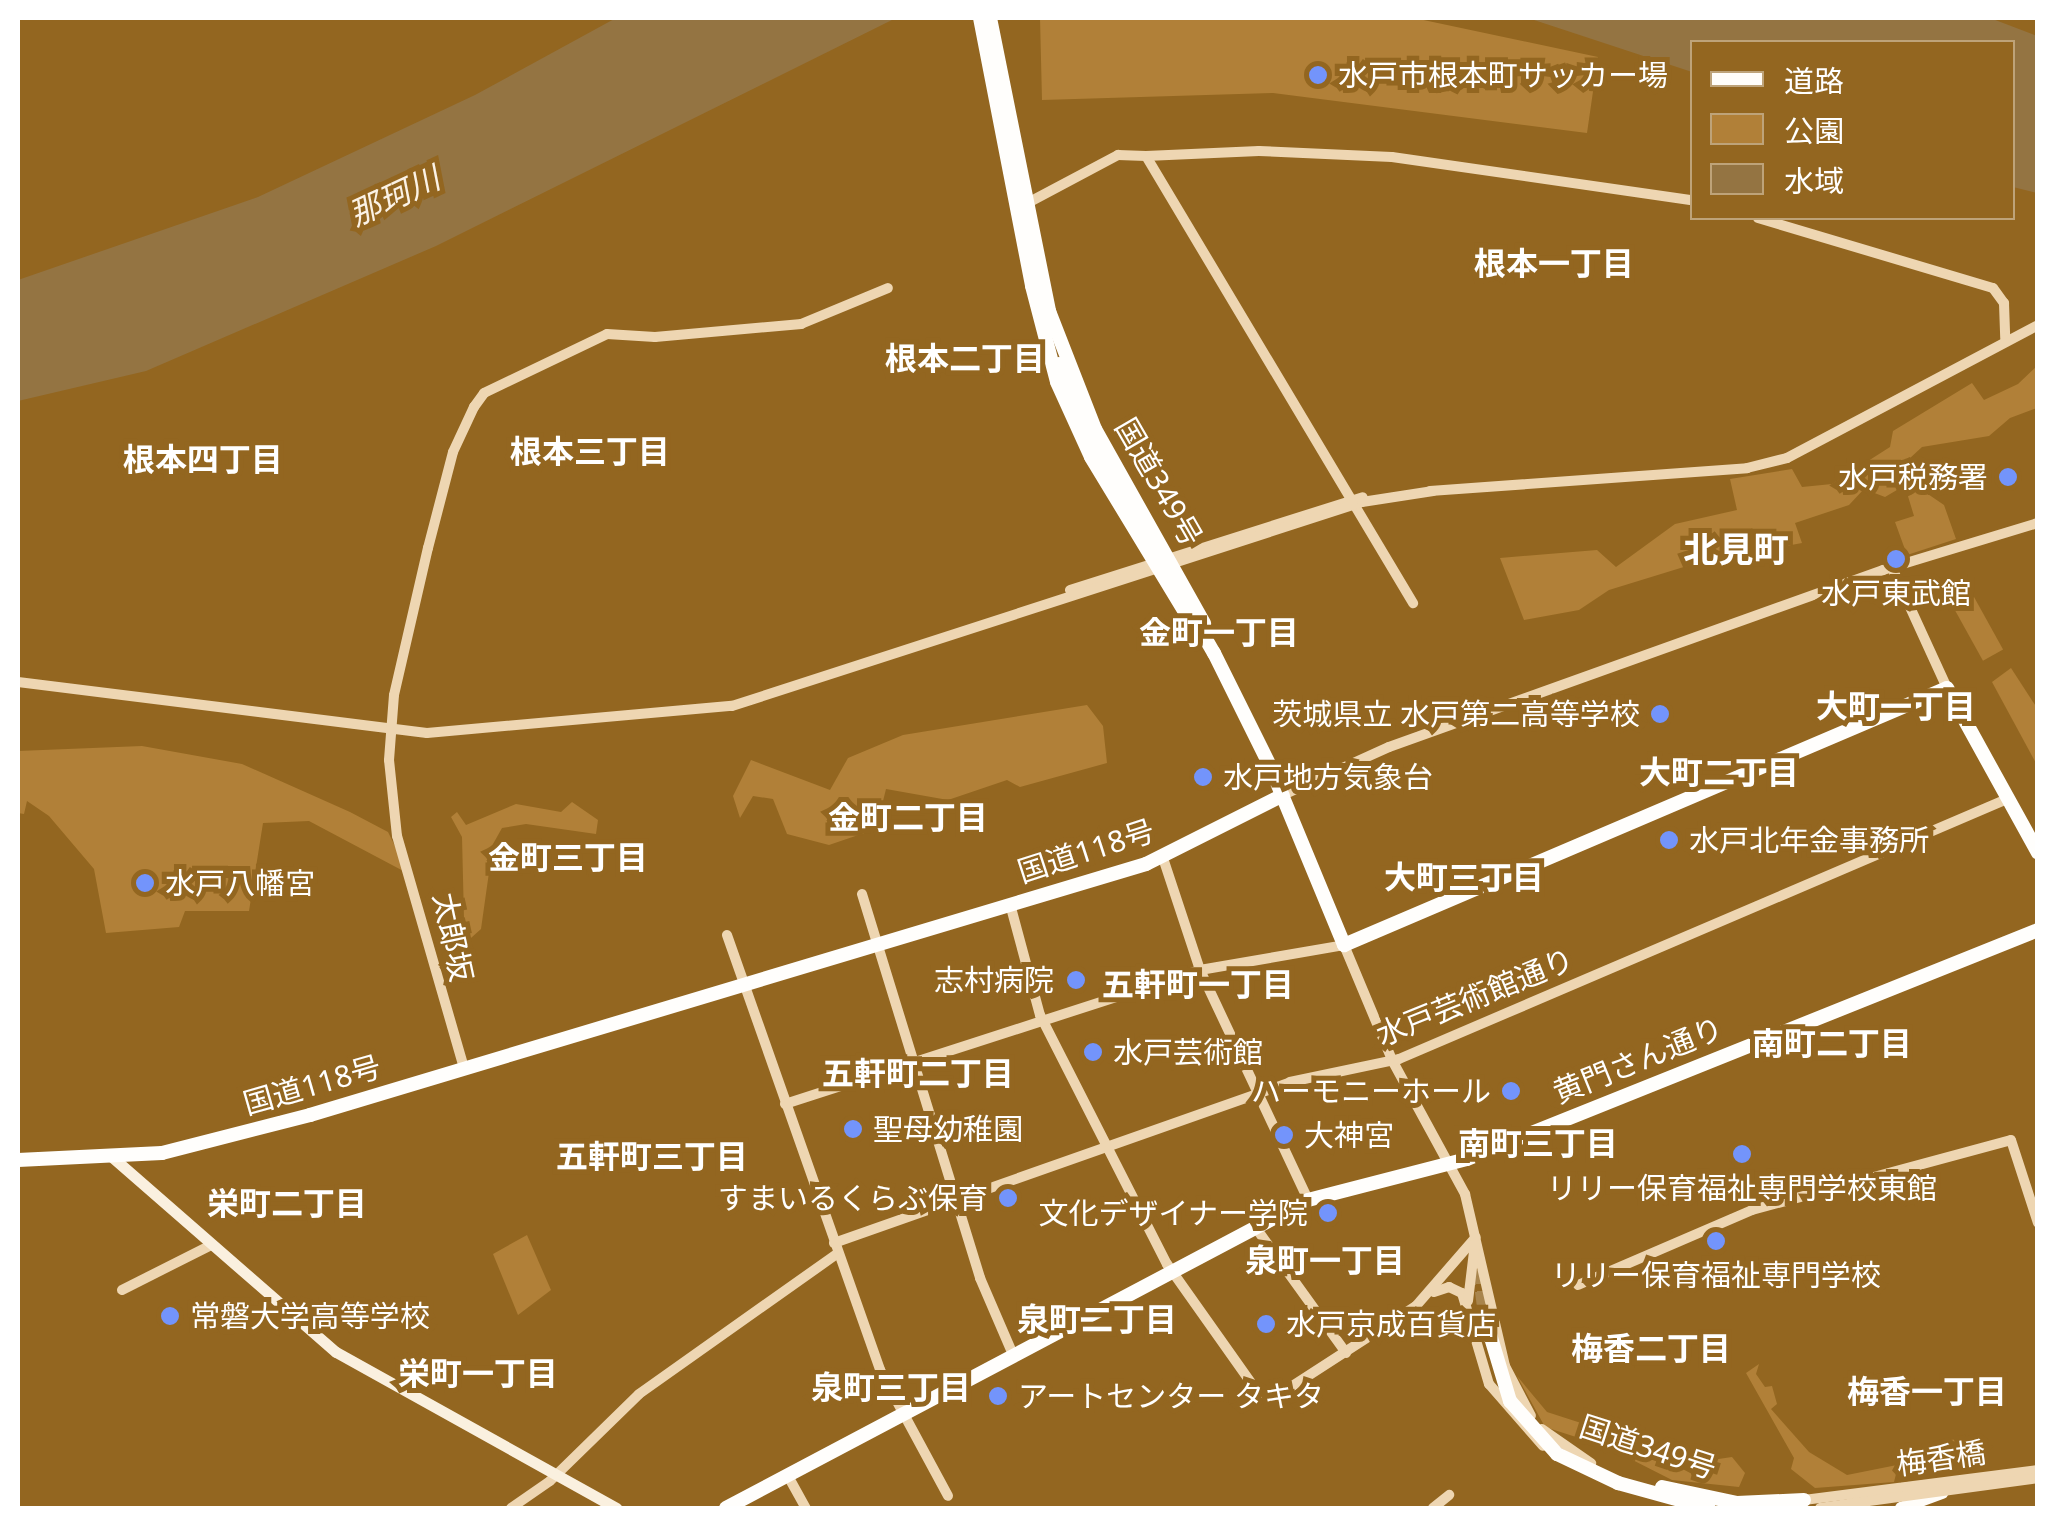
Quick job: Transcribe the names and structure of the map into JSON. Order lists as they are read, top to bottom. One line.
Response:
{"streets":{"highway":["国道349号","国道118号","黄門さん通り"],"street":["太郎坂","水戸芸術館通り","梅香橋"]},"crossings":[["国道349号","国道118号"],["国道118号","太郎坂"]],"districts":["根本一丁目","根本二丁目","根本三丁目","根本四丁目","北見町","金町一丁目","大町一丁目","大町二丁目","金町二丁目","金町三丁目","大町三丁目","五軒町一丁目","南町二丁目","五軒町二丁目","南町三丁目","五軒町三丁目","栄町二丁目","泉町一丁目","泉町二丁目","梅香二丁目","栄町一丁目","泉町三丁目","梅香一丁目"],"water":["那珂川"],"places":["水戸市根本町サッカー場","水戸税務署","水戸東武館","茨城県立 水戸第二高等学校","水戸地方気象台","水戸北年金事務所","水戸八幡宮","志村病院","水戸芸術館","ハーモニーホール","聖母幼稚園","大神宮","リリー保育福祉専門学校東館","すまいるくらぶ保育","文化デザイナー学院","リリー保育福祉専門学校","常磐大学高等学校","水戸京成百貨店","アートセンター タキタ"],"legend":["道路","公園","水域"]}
